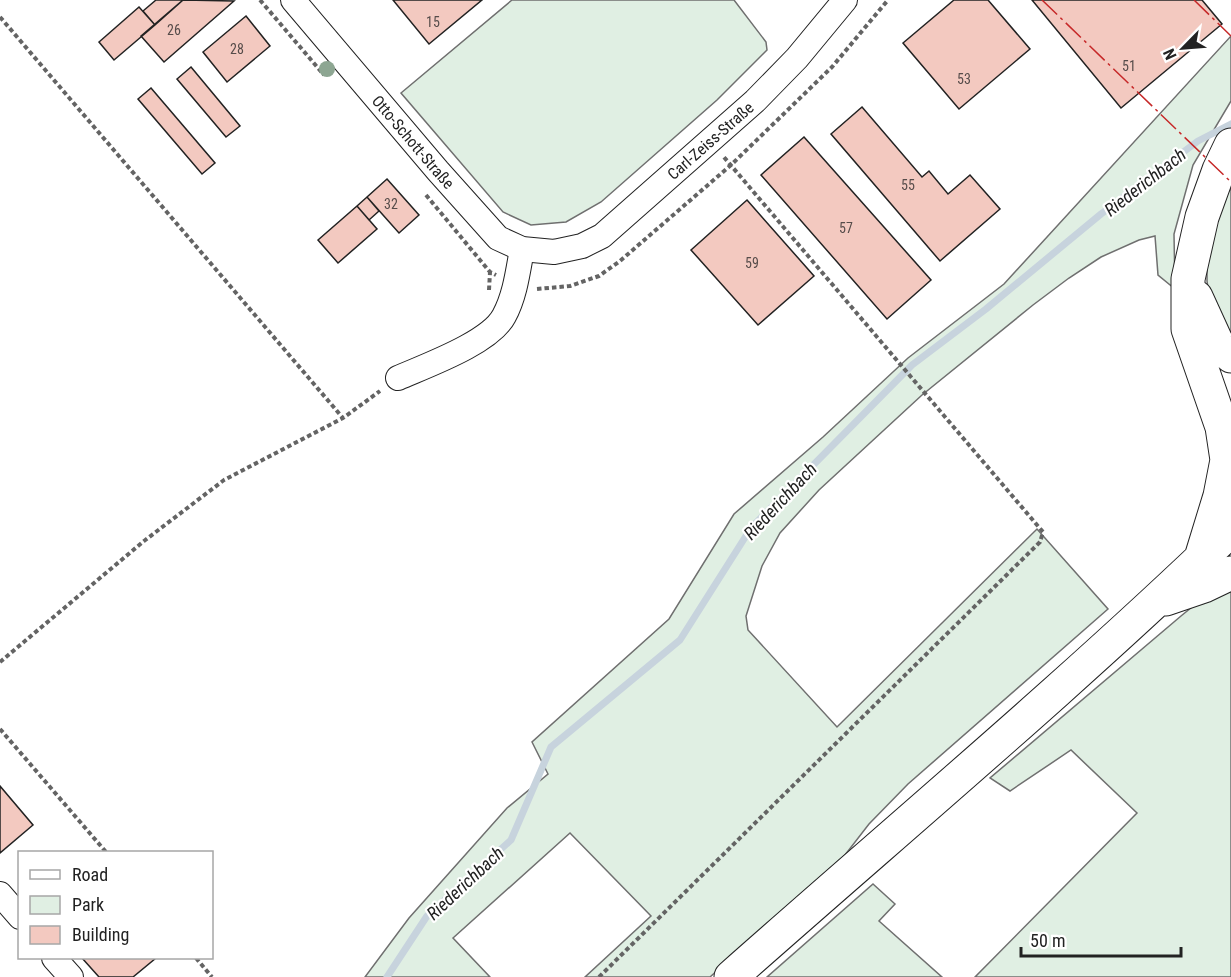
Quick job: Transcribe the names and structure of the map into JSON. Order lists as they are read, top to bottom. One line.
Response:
{"streets":{"street":["Carl-Zeiss-Straße","Otto-Schott-Straße"]},"crossings":[["Carl-Zeiss-Straße","Otto-Schott-Straße"]],"water":["Riederichbach"],"house_numbers":["15","26","28","51","53","55","32","57","59"],"legend":["Road","Park","Building"],"scale_bar":"50 m","north":"bottom left"}
